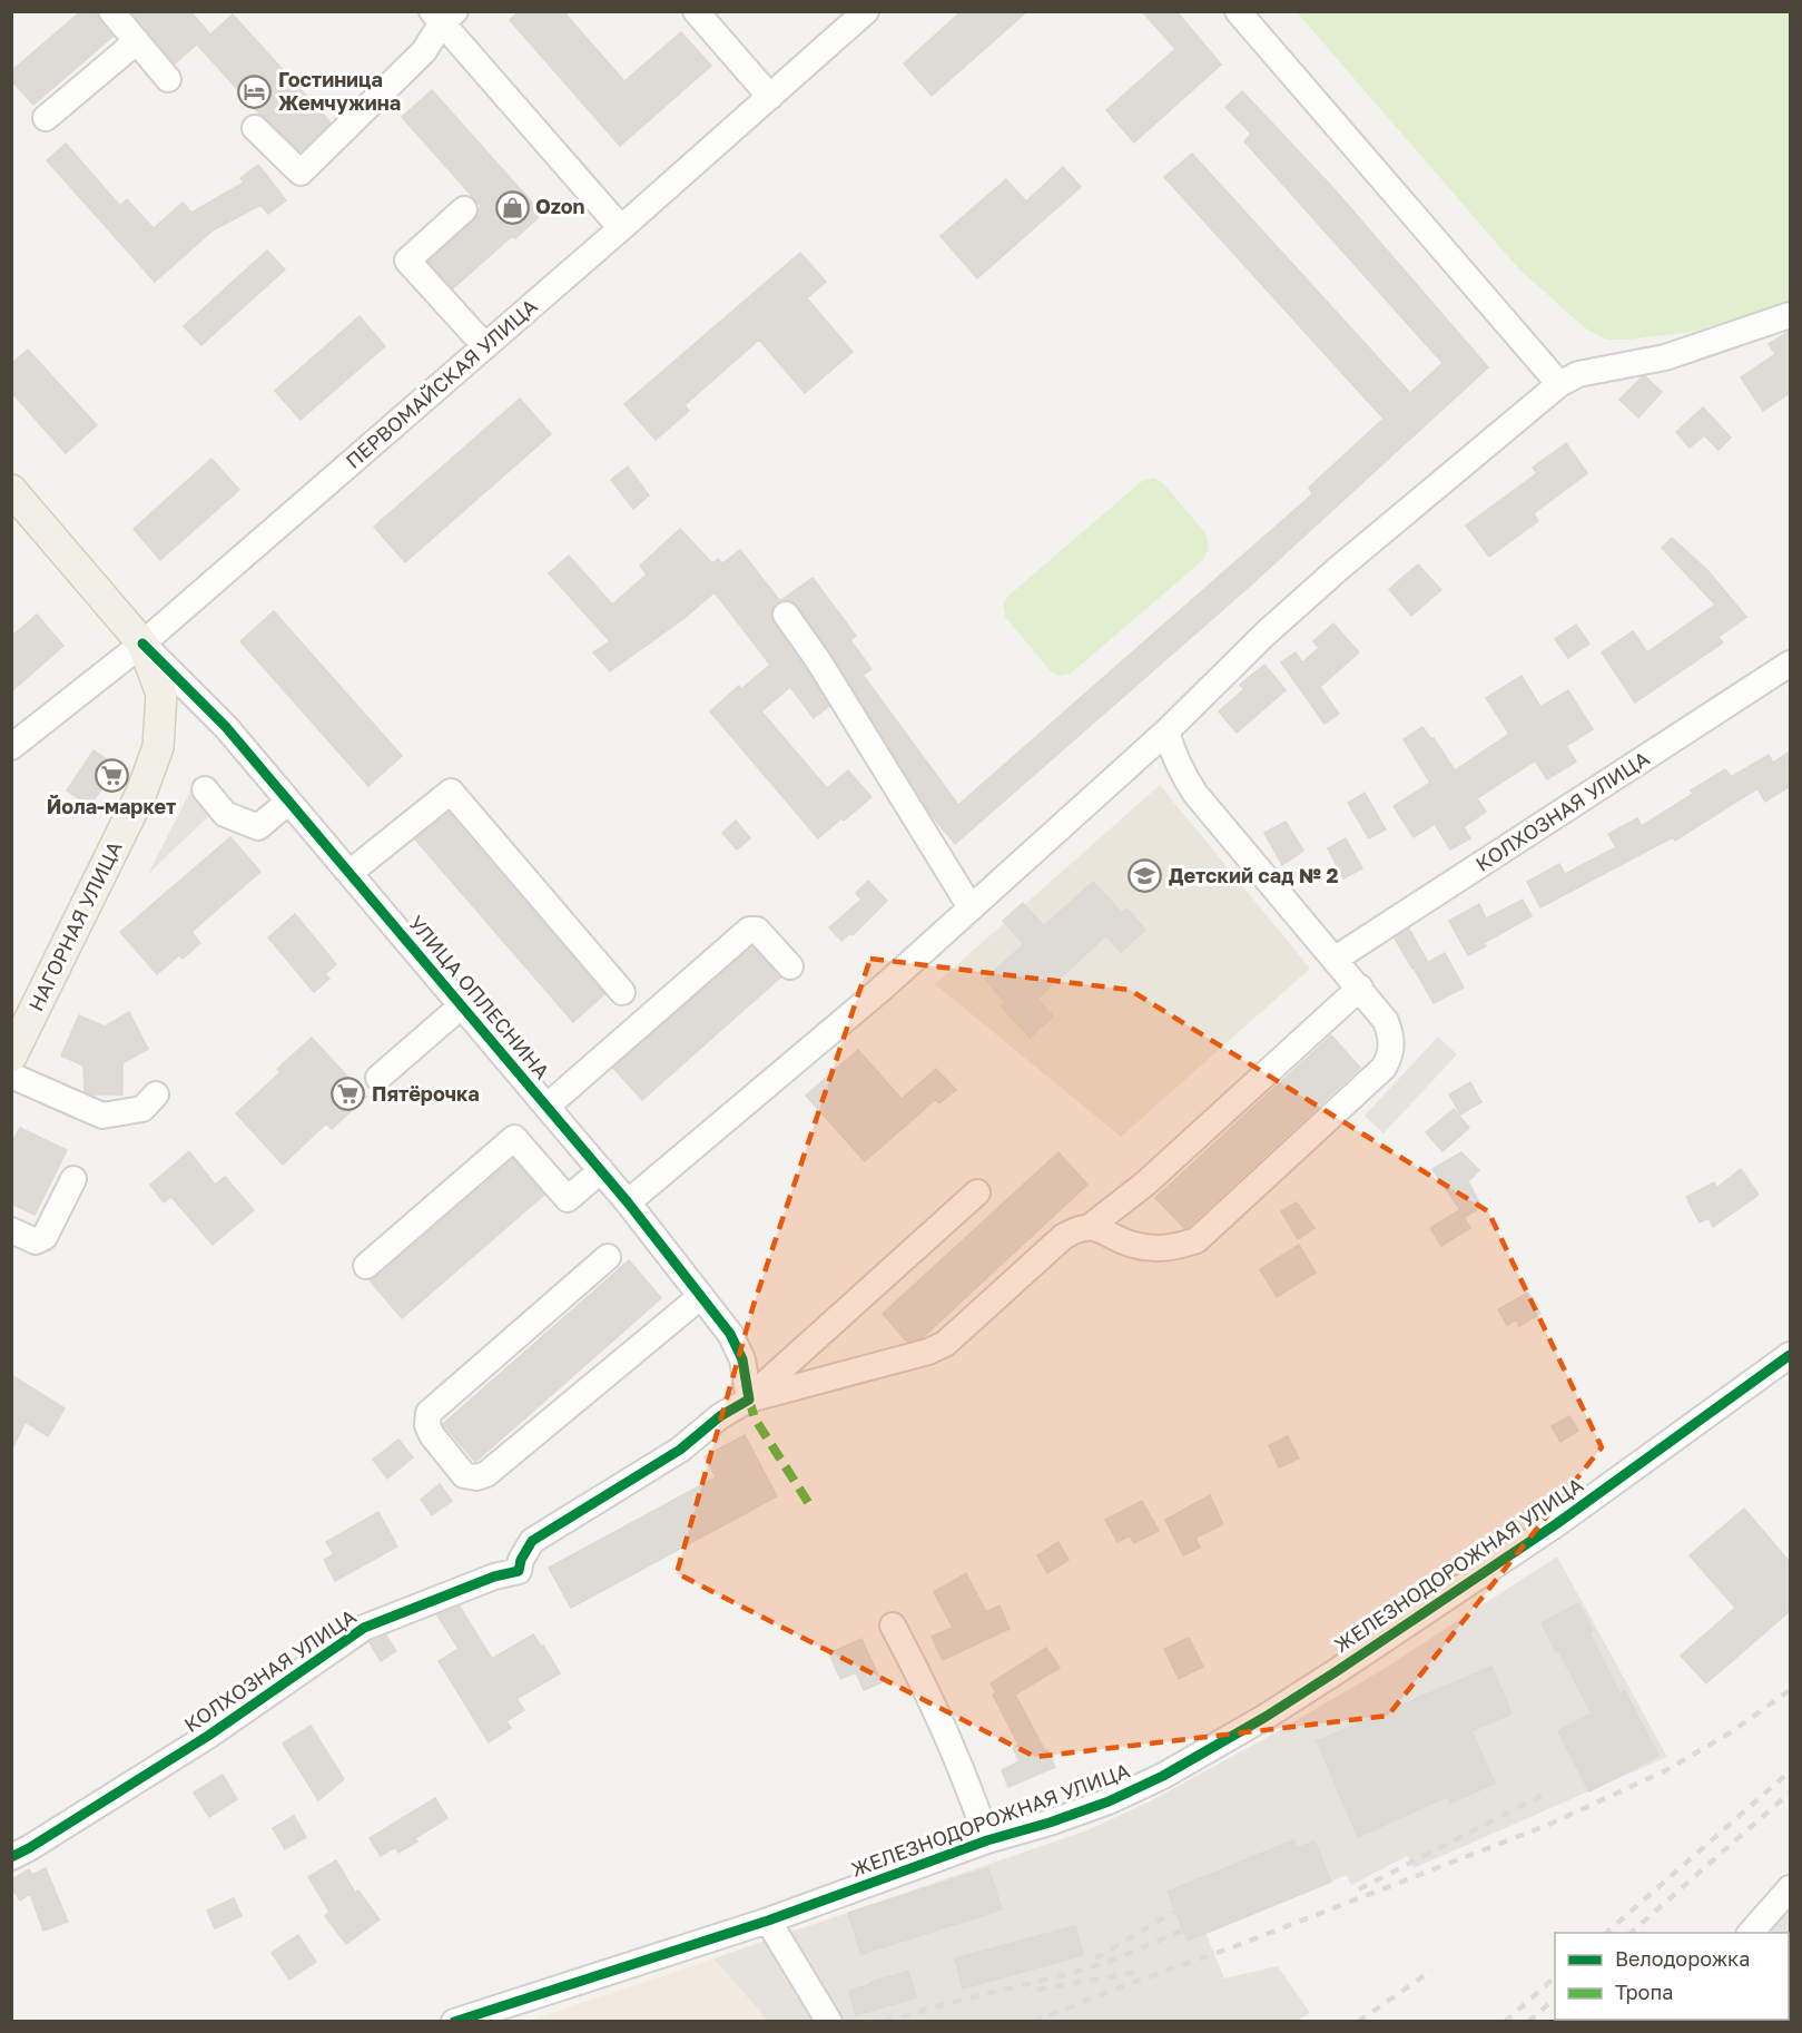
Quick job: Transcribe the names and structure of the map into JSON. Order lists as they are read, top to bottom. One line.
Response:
{"streets":{"main road":["НАГОРНАЯ УЛИЦА","УЛИЦА ОПЛЕСНИНА"],"street":["ПЕРВОМАЙСКАЯ УЛИЦА","КОЛХОЗНАЯ УЛИЦА","ЖЕЛЕЗНОДОРОЖНАЯ УЛИЦА"]},"crossings":[["ПЕРВОМАЙСКАЯ УЛИЦА","НАГОРНАЯ УЛИЦА"],["ПЕРВОМАЙСКАЯ УЛИЦА","УЛИЦА ОПЛЕСНИНА"],["КОЛХОЗНАЯ УЛИЦА","УЛИЦА ОПЛЕСНИНА"],["НАГОРНАЯ УЛИЦА","УЛИЦА ОПЛЕСНИНА"]],"places":{"hotel":["Гостиница Жемчужина"],"shop":["Ozon"],"supermarket":["Йола-маркет","Пятёрочка"],"school or university":["Детский сад № 2"]},"legend":["Велодорожка","Тропа"]}
